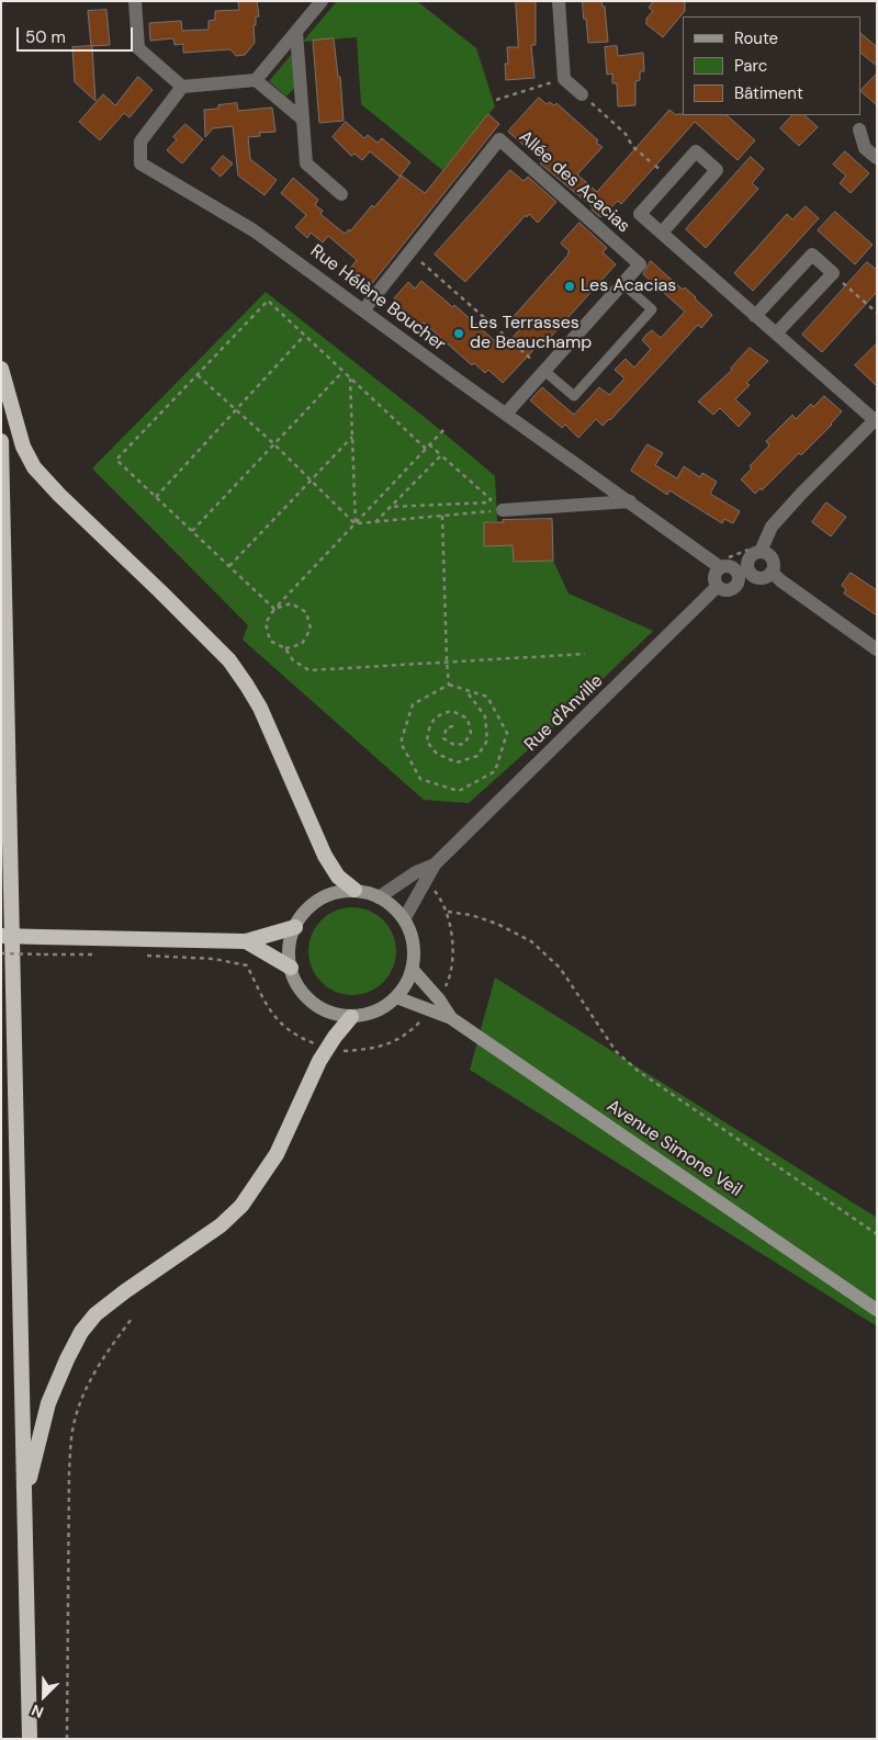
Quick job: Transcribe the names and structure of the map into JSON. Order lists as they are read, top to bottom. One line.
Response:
{"streets":{"main road":["Avenue Simone Veil"],"street":["Allée des Acacias","Rue Hélène Boucher","Rue d'Anville"]},"crossings":[["Allée des Acacias","Rue Hélène Boucher"],["Rue Hélène Boucher","Rue d'Anville"],["Rue d'Anville","Avenue Simone Veil"]],"places":["Les Acacias","Les Terrasses de Beauchamp"],"legend":["Route","Parc","Bâtiment"],"scale_bar":"50 m","north":"bottom left"}
